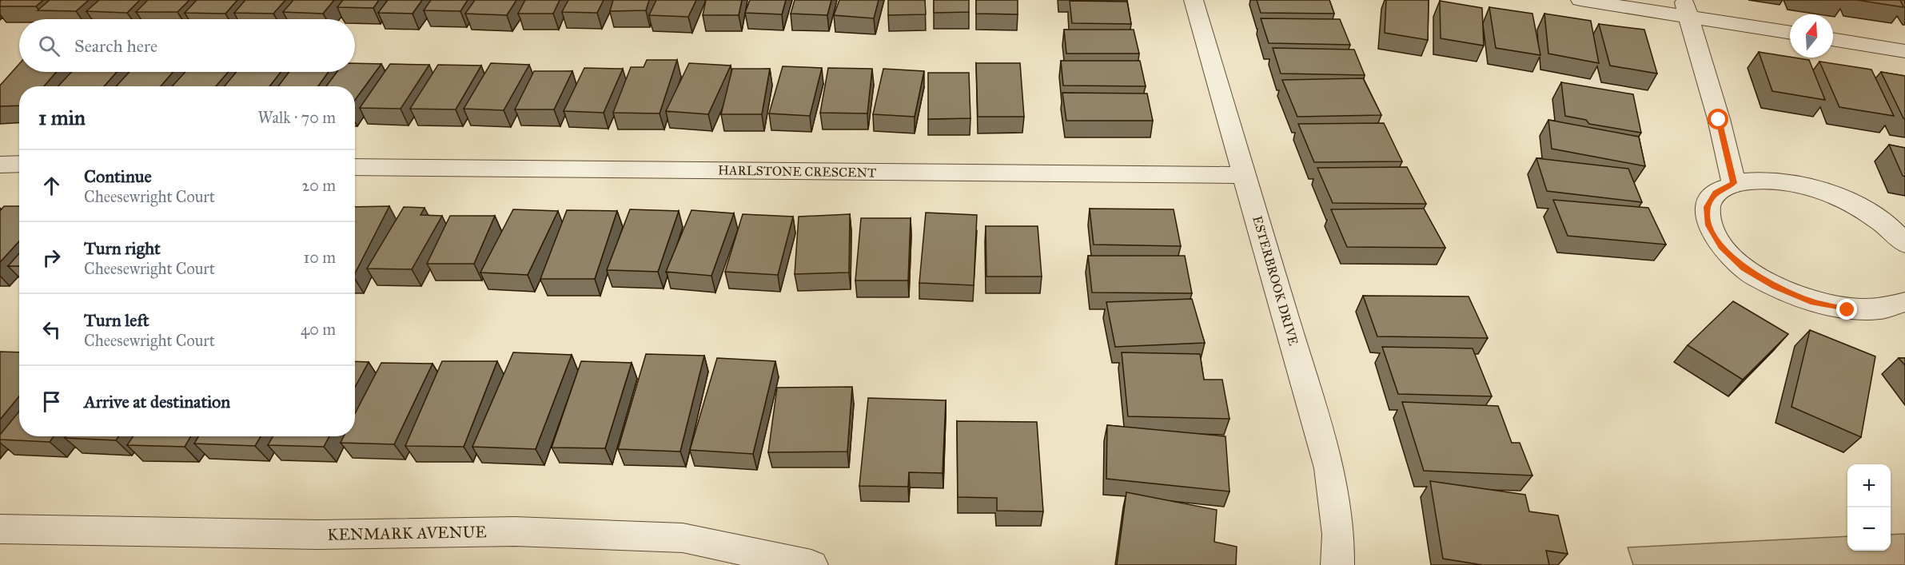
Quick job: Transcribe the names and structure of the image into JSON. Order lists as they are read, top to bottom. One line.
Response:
{"streets":{"street":["HARLSTONE CRESCENT","ESTERBROOK DRIVE","KENMARK AVENUE"]},"crossings":[["HARLSTONE CRESCENT","ESTERBROOK DRIVE"]],"north":"top","page":{"search":"Search here","heading":["1 min","Walk · 70 m"],"list":[["Continue","Cheesewright Court","20 m"],["Turn right","Cheesewright Court","10 m"],["Turn left","Cheesewright Court","40 m"],"Arrive at destination"],"map_buttons":["+","−"]}}
